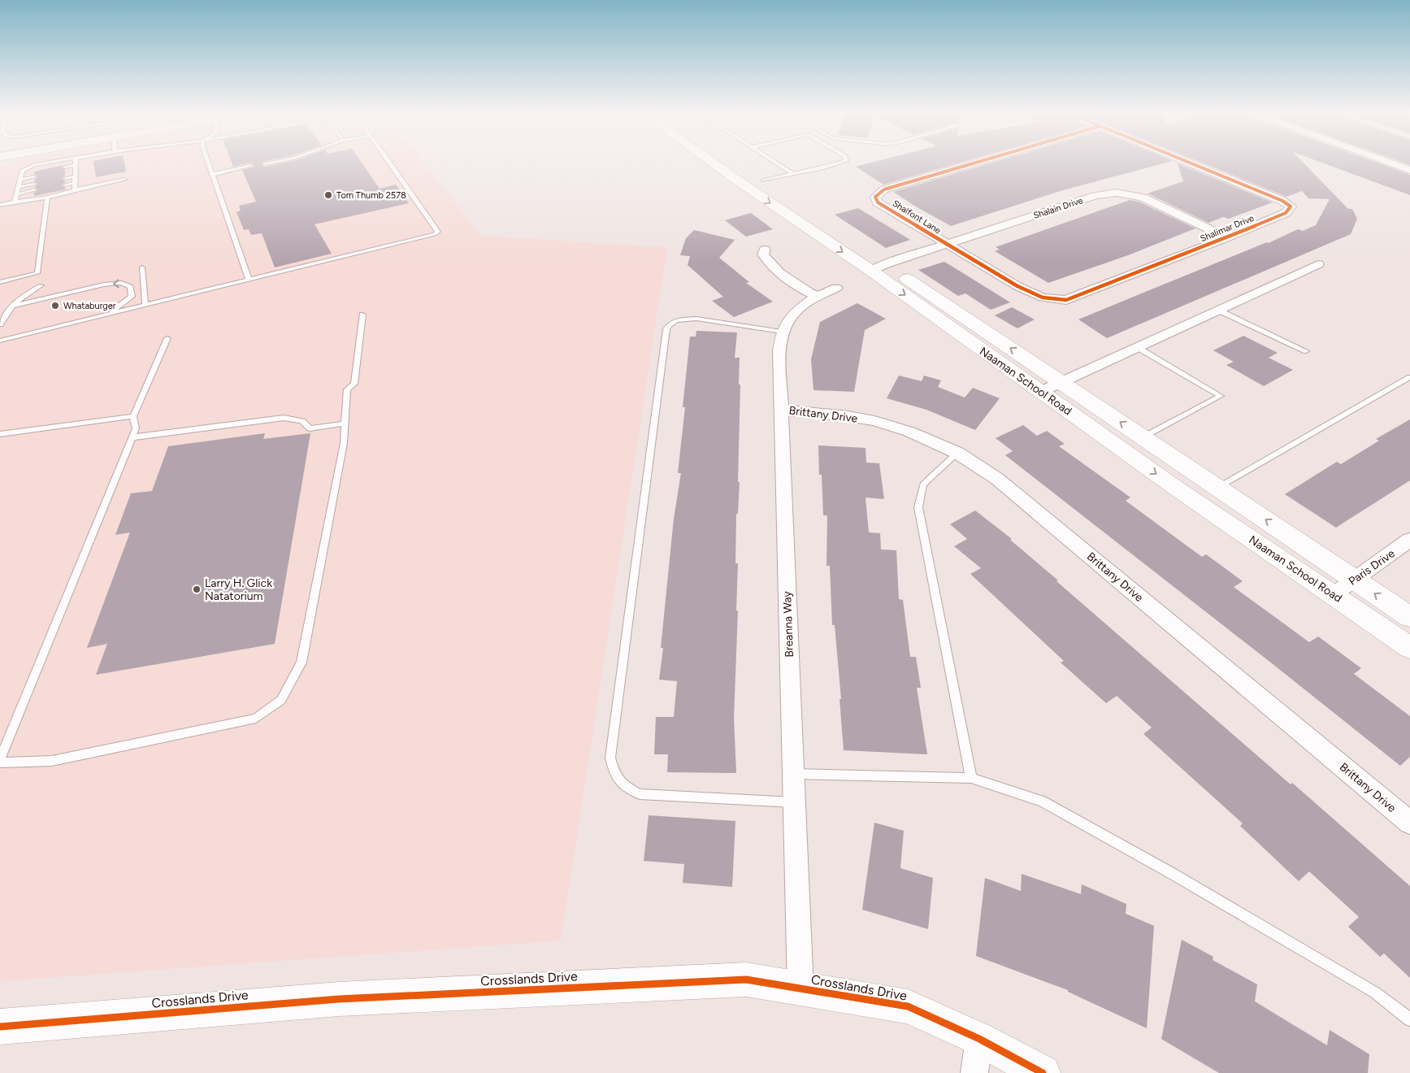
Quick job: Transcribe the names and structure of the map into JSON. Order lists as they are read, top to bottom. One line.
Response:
{"streets":{"main road":["Naaman School Road","Crosslands Drive"],"street":["Shalain Drive","Shalfont Lane","Shalimar Drive","Brittany Drive","Paris Drive","Breanna Way"]},"crossings":[["Shalain Drive","Shalfont Lane"],["Shalain Drive","Shalimar Drive"],["Shalain Drive","Naaman School Road"],["Shalfont Lane","Shalimar Drive"],["Naaman School Road","Paris Drive"],["Brittany Drive","Breanna Way"],["Breanna Way","Crosslands Drive"]],"places":["Tom Thumb 2578","Whataburger","Larry H. Glick Natatorium"]}
